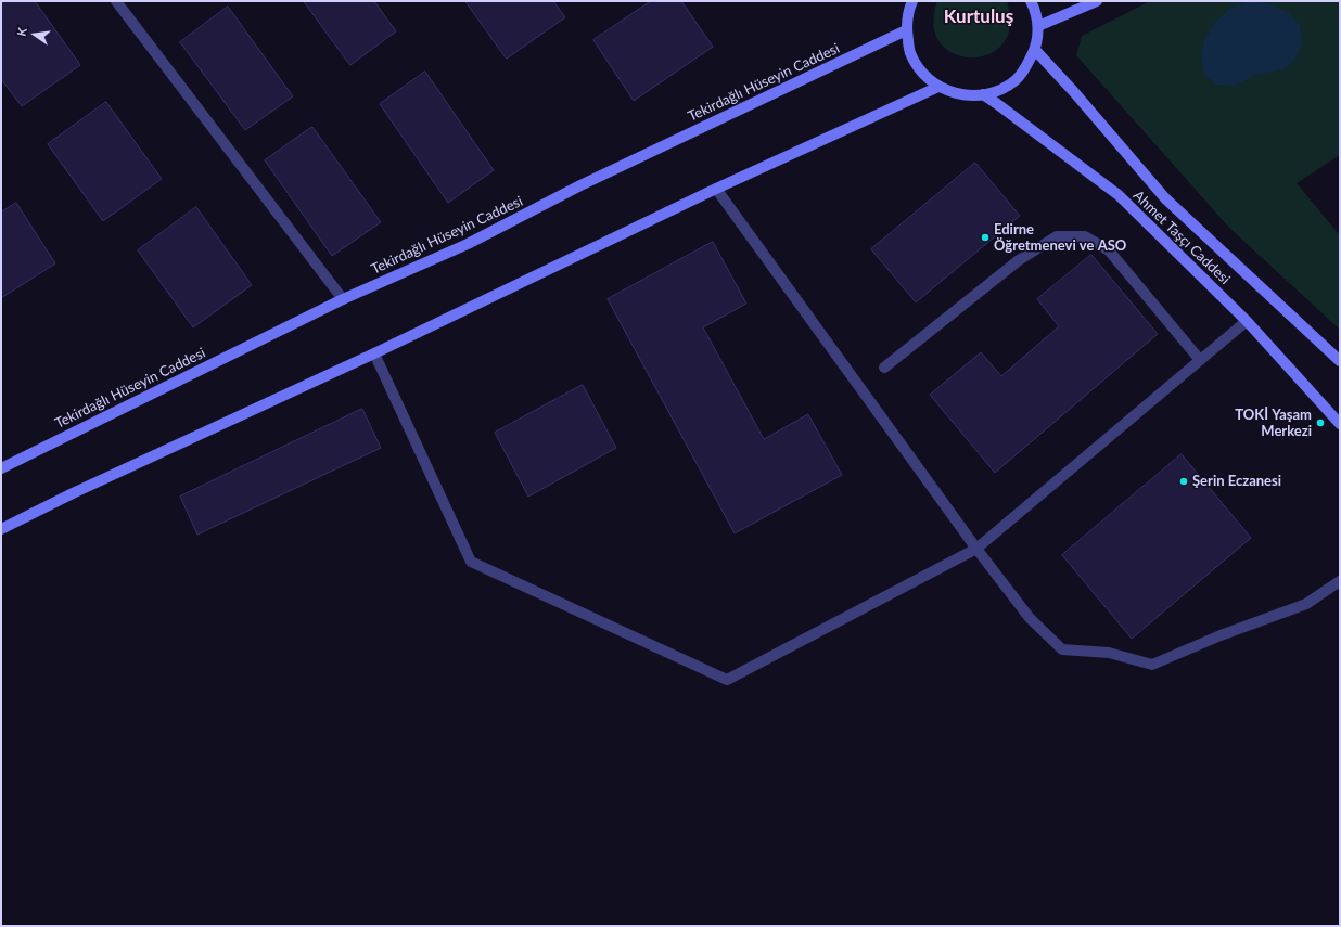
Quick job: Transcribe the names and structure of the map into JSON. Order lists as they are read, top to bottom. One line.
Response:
{"streets":{"main road":["Tekirdağlı Hüseyin Caddesi","Ahmet Taşçı Caddesi"]},"districts":["Kurtuluş"],"places":["Edirne Öğretmenevi ve ASO","TOKİ Yaşam Merkezi","Şerin Eczanesi"],"north":"left"}
